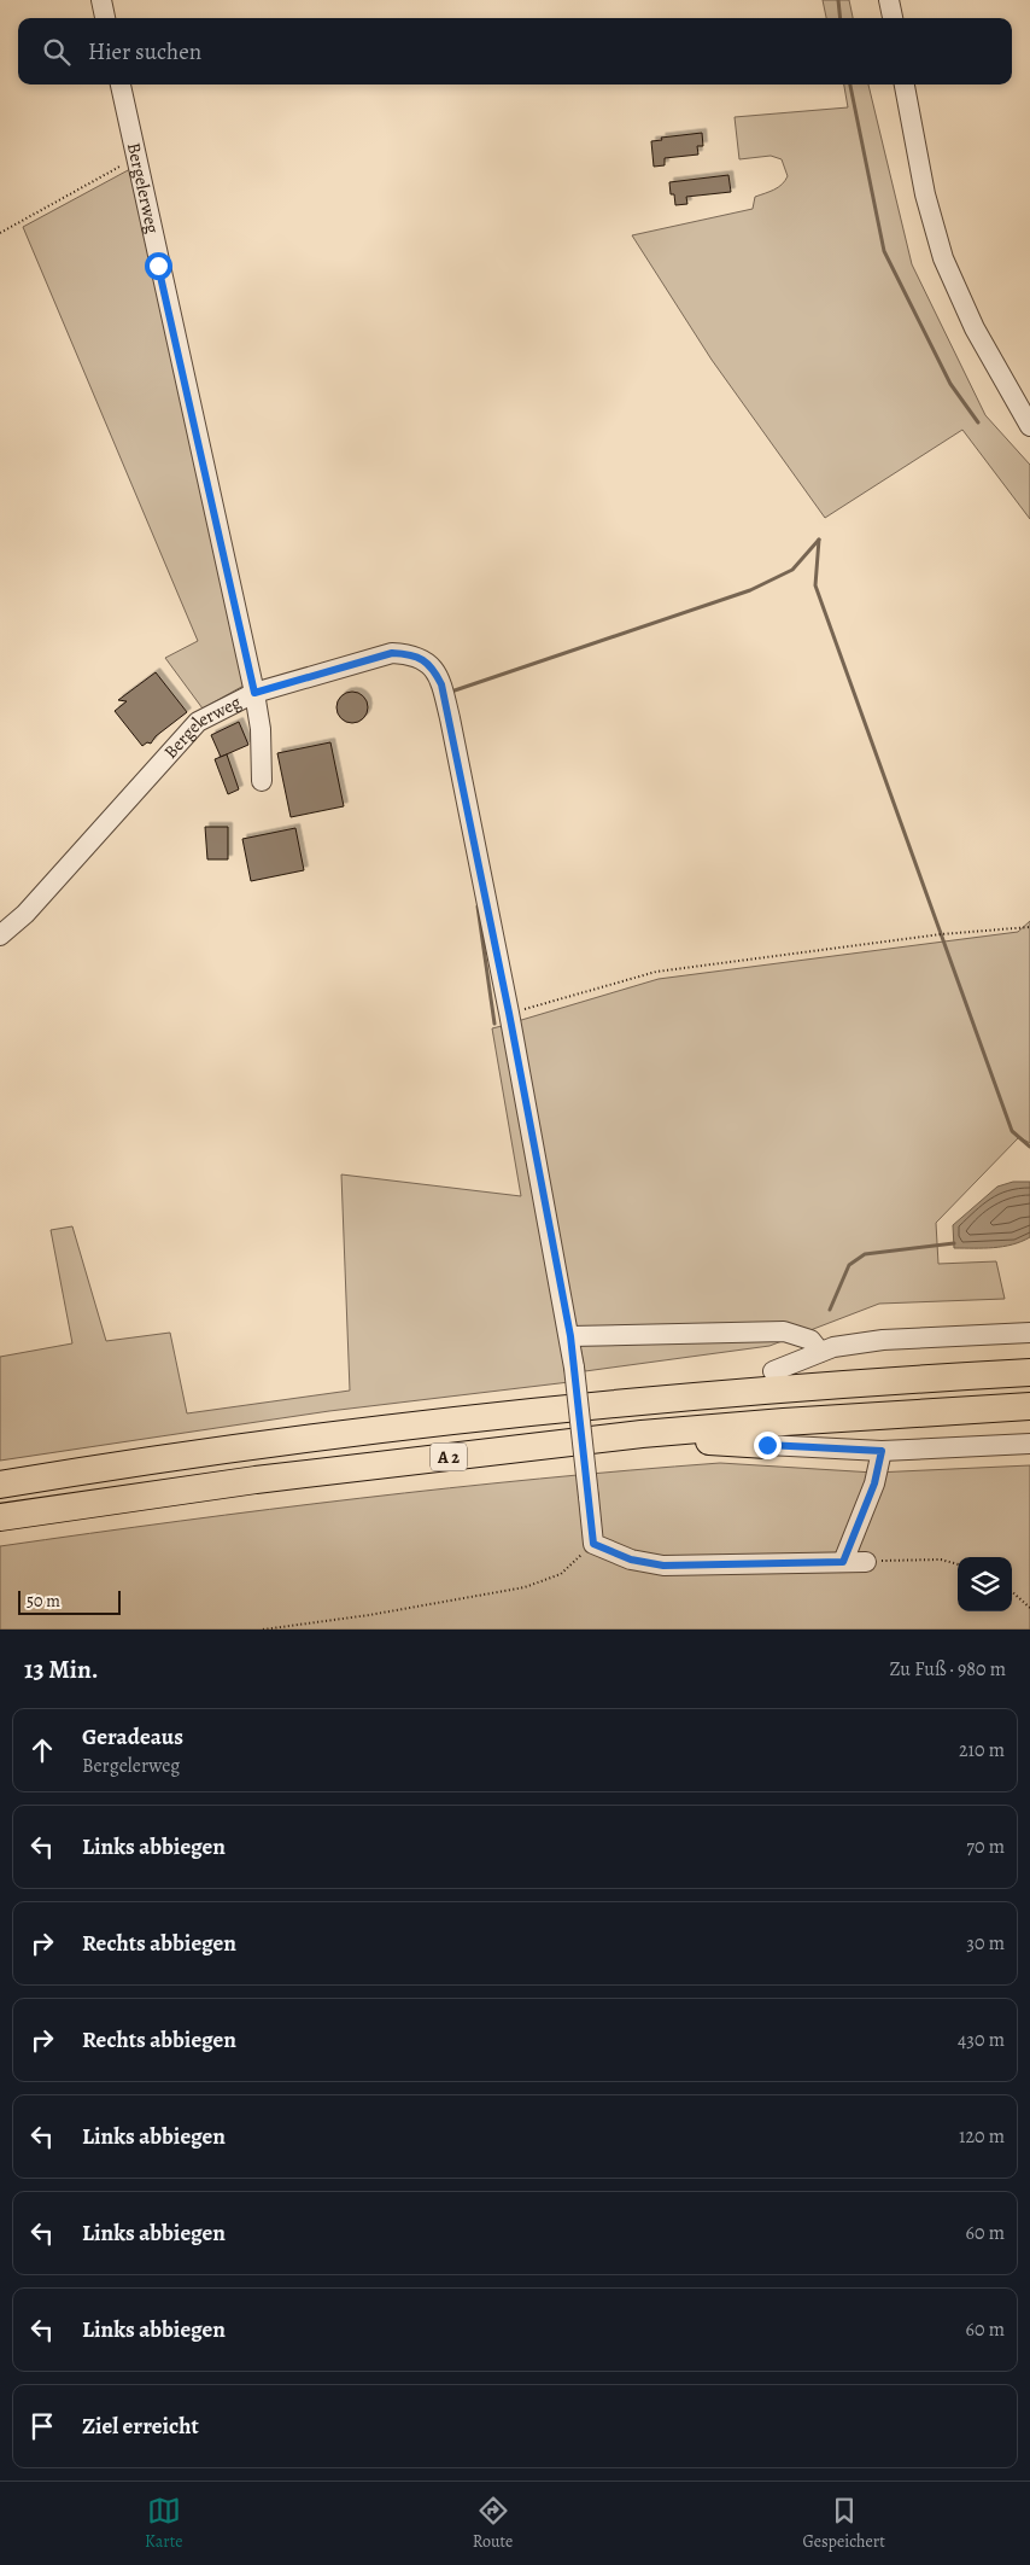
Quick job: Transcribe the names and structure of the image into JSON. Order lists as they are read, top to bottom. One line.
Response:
{"streets":{"highway":["A 2"],"street":["Bergelerweg"]},"scale_bar":"50 m","page":{"search":"Hier suchen","scale":"50 m","heading":["13 Min.","Zu Fuß · 980 m"],"list":[["Geradeaus","Bergelerweg","210 m"],["Links abbiegen","70 m"],["Rechts abbiegen","30 m"],["Rechts abbiegen","430 m"],["Links abbiegen","120 m"],["Links abbiegen","60 m"],["Links abbiegen","60 m"],"Ziel erreicht"],"nav":["Karte","Route","Gespeichert"]}}
